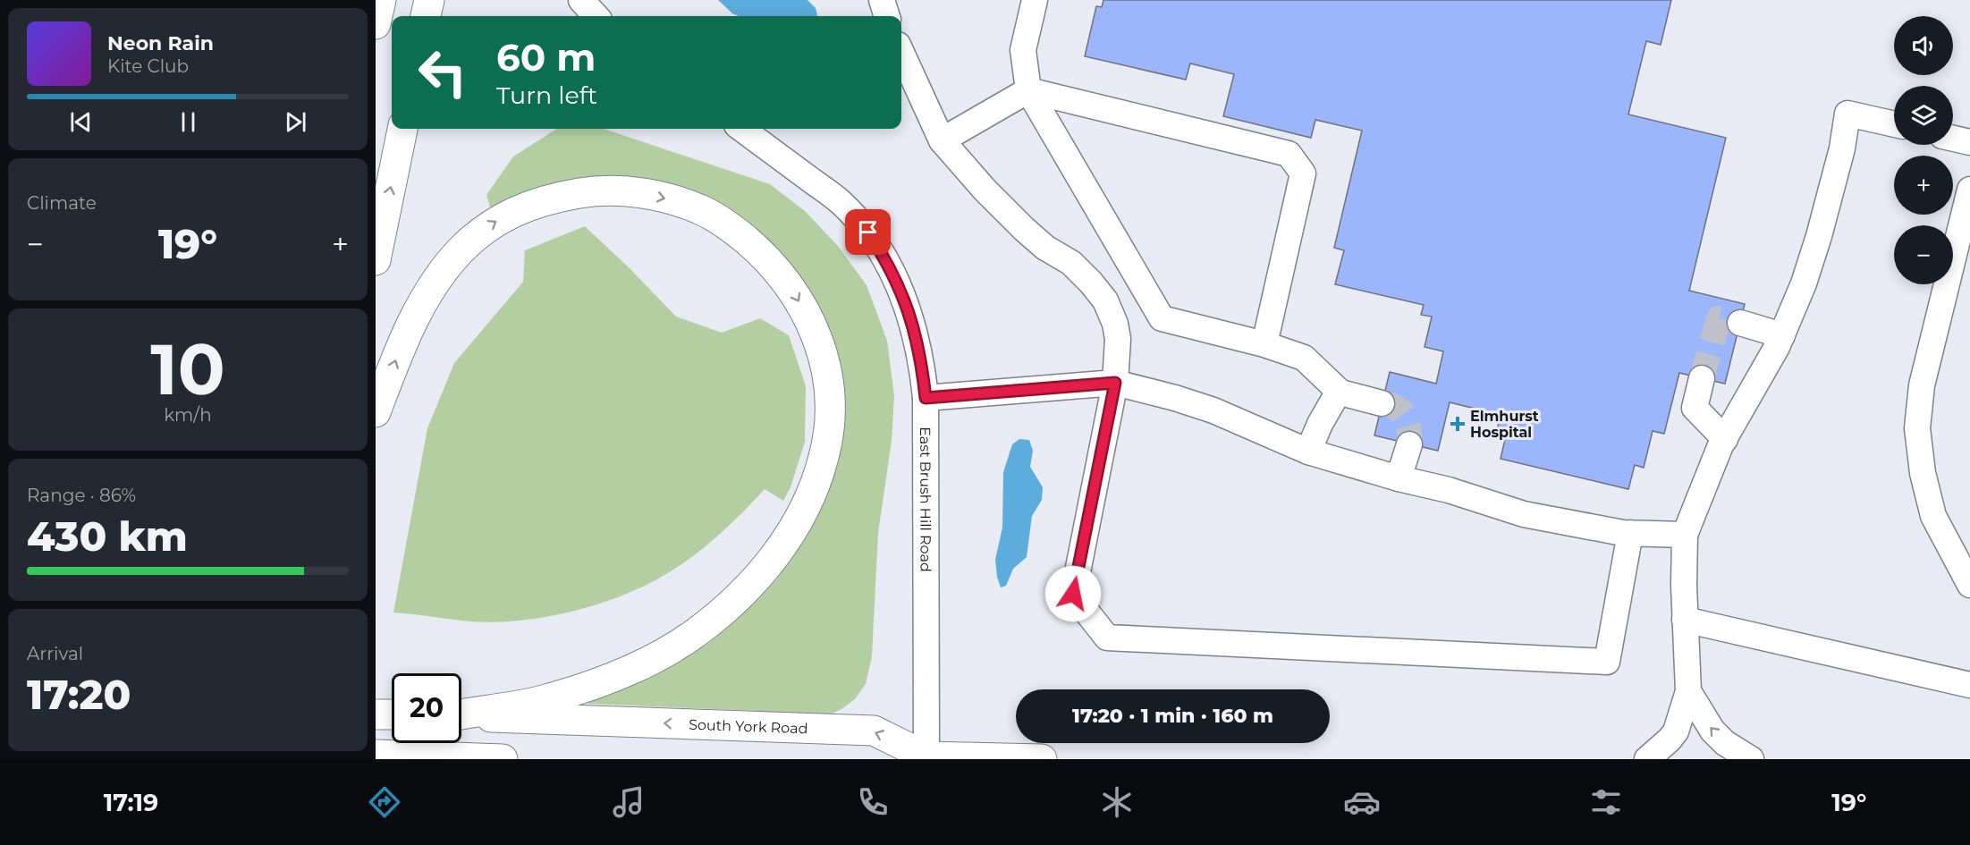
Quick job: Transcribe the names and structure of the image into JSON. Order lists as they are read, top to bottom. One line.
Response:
{"streets":{"main road":["South York Road"],"street":["East Brush Hill Road"]},"crossings":[["East Brush Hill Road","South York Road"]],"one_way":["South York Road"],"places":{"health":["Elmhurst Hospital"]},"page":{"map_buttons":["+","−"],"turn":["60 m","Turn left"],"song":["Neon Rain","Kite Club"],"tile":["Climate",["10","km/h"],["Range · 86%","430 km"],["Arrival","17:20"]],"heat":["−","19°","+"],"limit":"20","trip":"17:20 · 1 min · 160 m","tabs":["17:19","19°"]}}
